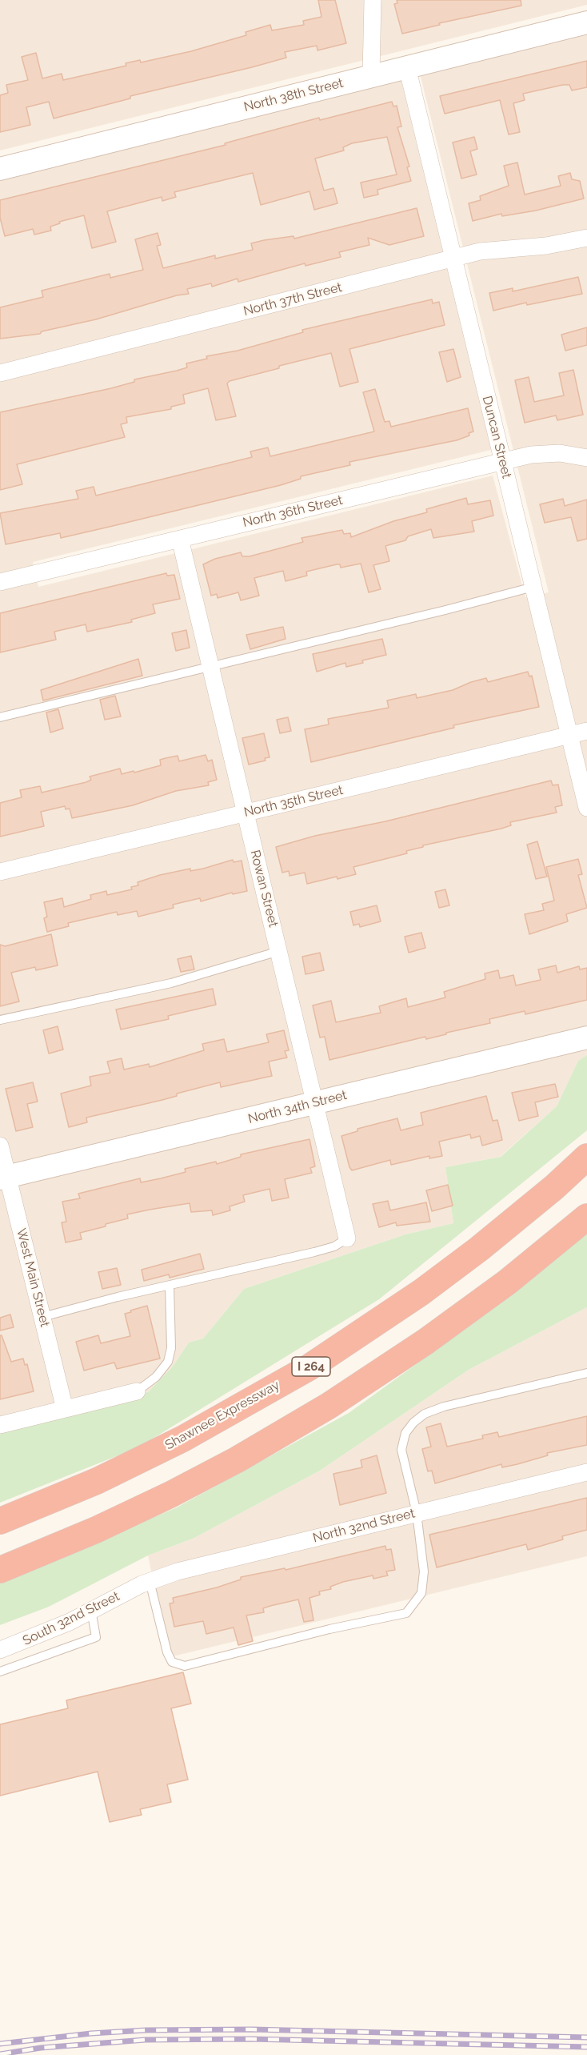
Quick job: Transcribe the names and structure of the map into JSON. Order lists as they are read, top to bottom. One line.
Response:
{"streets":{"highway":["I 264","Shawnee Expressway"],"street":["North 38th Street","North 37th Street","Duncan Street","North 36th Street","North 35th Street","Rowan Street","North 34th Street","West Main Street","North 32nd Street","South 32nd Street"]},"crossings":[["North 38th Street","Duncan Street"],["North 37th Street","Duncan Street"],["Duncan Street","North 36th Street"],["Duncan Street","North 35th Street"],["North 36th Street","Rowan Street"],["North 35th Street","Rowan Street"],["Rowan Street","North 34th Street"],["North 34th Street","West Main Street"],["North 32nd Street","South 32nd Street"]]}
